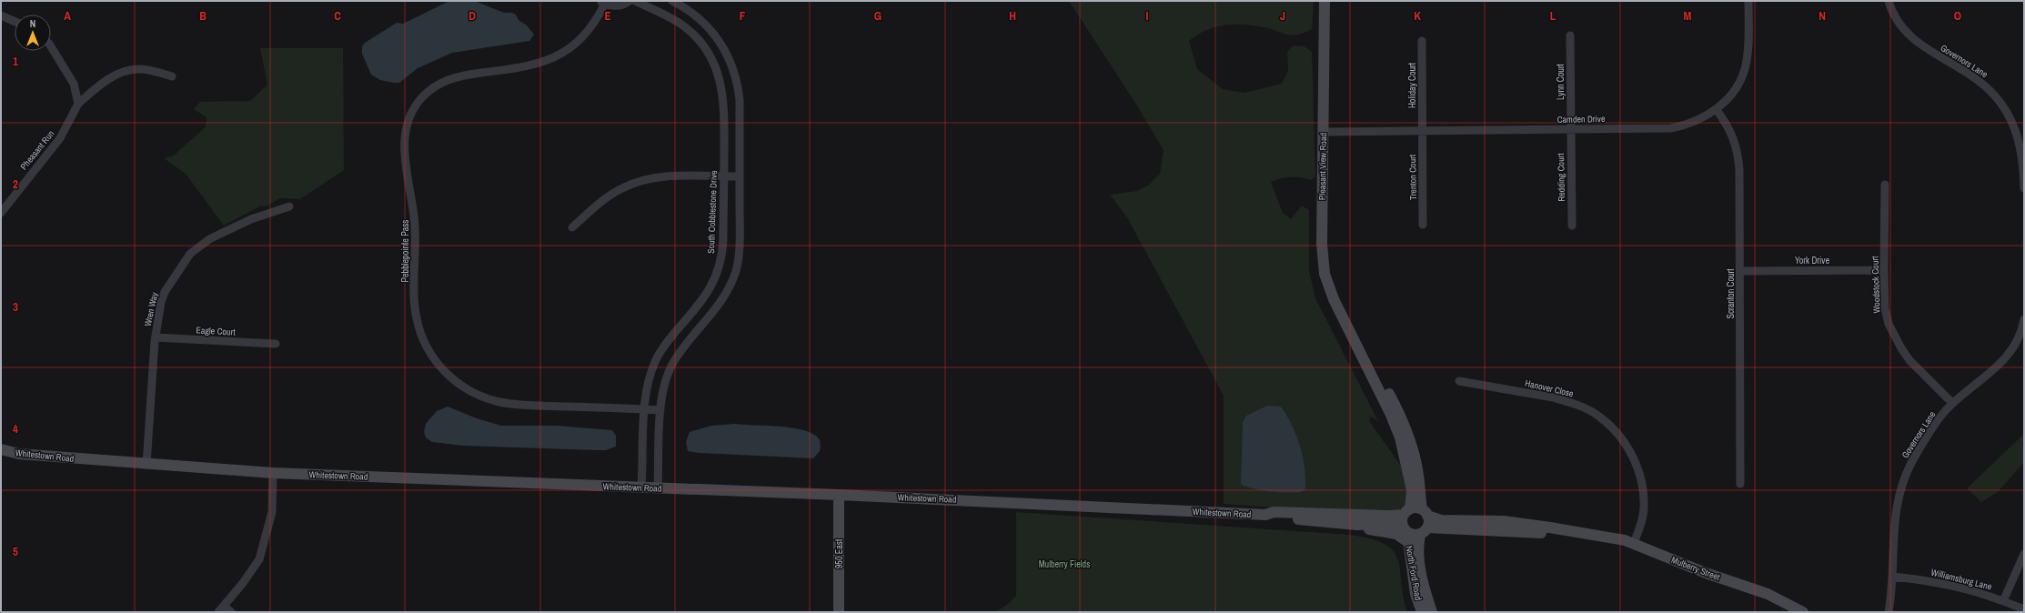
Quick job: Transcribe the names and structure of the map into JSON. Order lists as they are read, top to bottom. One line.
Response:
{"streets":{"street":["Governors Lane","Lynn Court","Holiday Court","Camden Drive","Pheasant Run","Pleasant View Road","Trenton Court","Redding Court","South Cobblestone Drive","Pebblepointe Pass","York Drive","Woodstock Court","Scranton Court","Wren Way","Eagle Court","Hanover Close","Whitestown Road","950 East","Mulberry Street","North Ford Road","Williamsburg Lane"]},"crossings":[["Governors Lane","Woodstock Court"],["Governors Lane","Williamsburg Lane"],["Lynn Court","Camden Drive"],["Lynn Court","Redding Court"],["Holiday Court","Camden Drive"],["Holiday Court","Trenton Court"],["Camden Drive","Pleasant View Road"],["Camden Drive","Trenton Court"],["Camden Drive","Redding Court"],["Camden Drive","Scranton Court"],["Pleasant View Road","Whitestown Road"],["Pleasant View Road","Mulberry Street"],["Pleasant View Road","North Ford Road"],["South Cobblestone Drive","Pebblepointe Pass"],["South Cobblestone Drive","Whitestown Road"],["York Drive","Woodstock Court"],["York Drive","Scranton Court"],["Wren Way","Eagle Court"],["Wren Way","Whitestown Road"],["Hanover Close","Mulberry Street"],["Whitestown Road","950 East"],["Whitestown Road","Mulberry Street"],["Whitestown Road","North Ford Road"],["Mulberry Street","North Ford Road"]],"parks":["Mulberry Fields"],"north":"top","grid":{"columns":["A","B","C","D","E","F","G","H","I","J","K","L","M","N","O"],"rows":["1","2","3","4","5"]}}
